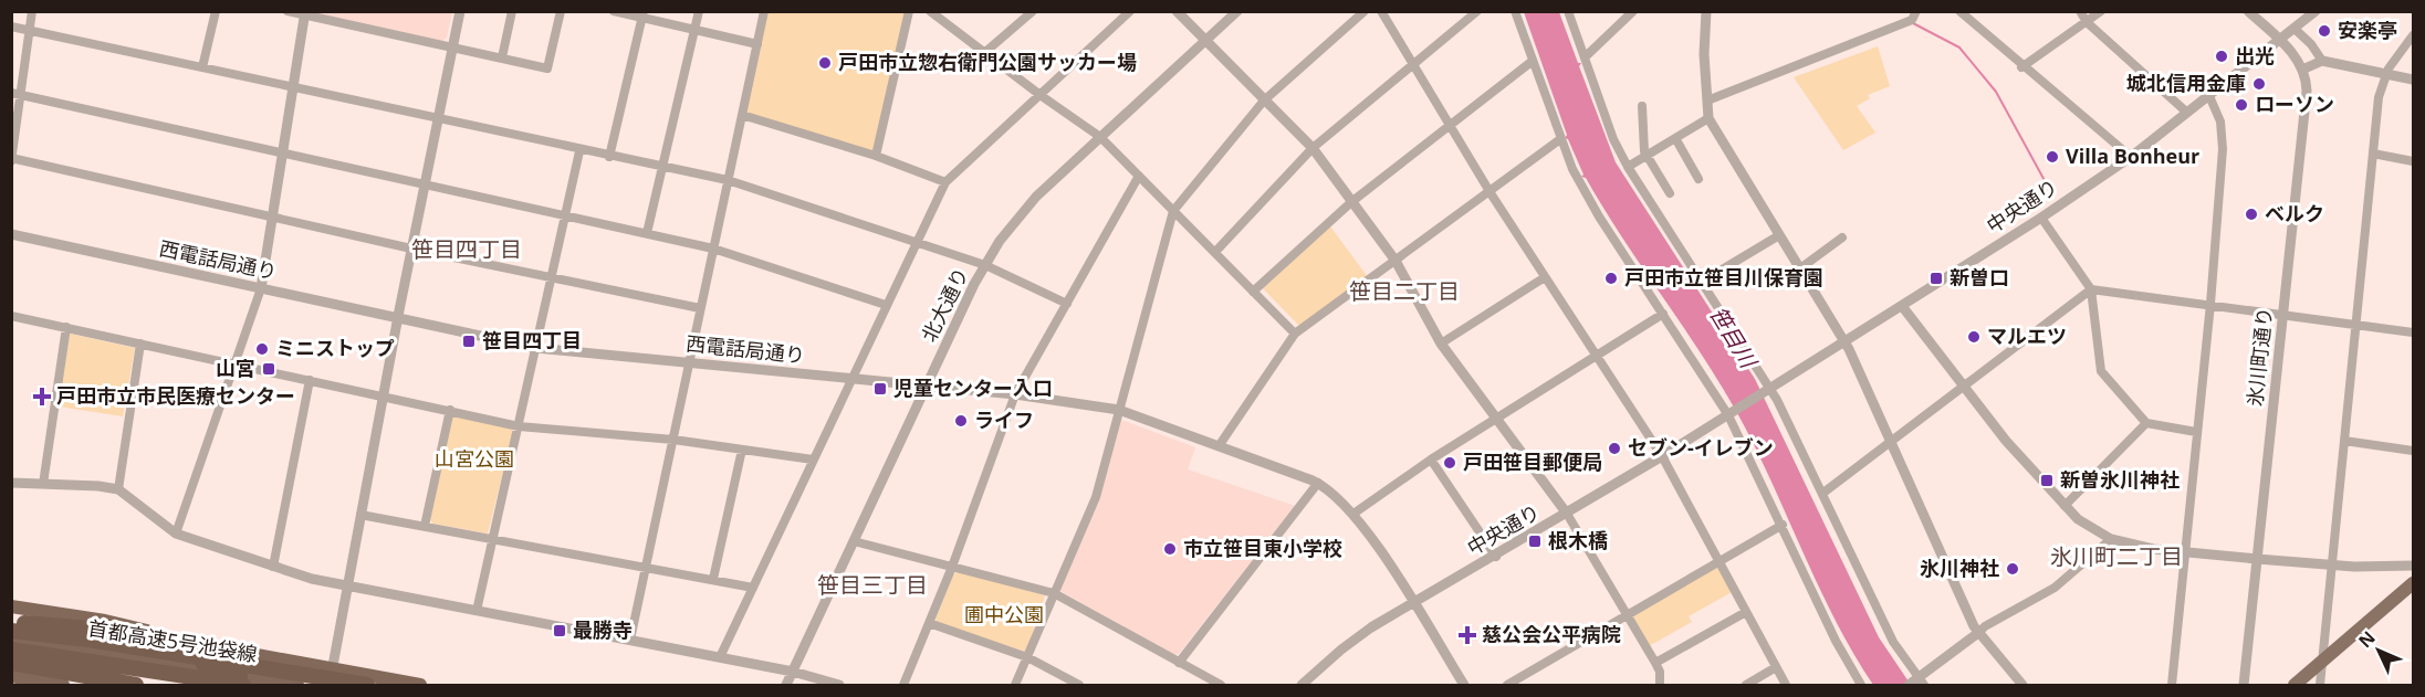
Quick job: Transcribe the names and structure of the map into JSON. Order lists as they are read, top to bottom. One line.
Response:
{"streets":{"highway":["首都高速5号池袋線"],"street":["中央通り","西電話局通り","北大通り","氷川町通り"]},"crossings":[["中央通り","西電話局通り"],["西電話局通り","北大通り"]],"districts":["笹目四丁目","笹目二丁目","氷川町二丁目","笹目三丁目"],"water":["笹目川"],"parks":["山宮公園","圃中公園"],"places":{"other":["安楽亭","出光","戸田市立惣右衛門公園サッカー場","城北信用金庫","ローソン","Villa Bonheur","ベルク","戸田市立笹目川保育園","マルエツ","ミニストップ","ライフ","セブン-イレブン","戸田笹目郵便局","市立笹目東小学校","氷川神社"],"transit":["新曽口","笹目四丁目","山宮","児童センター入口","新曽氷川神社","根木橋","最勝寺"],"health":["戸田市立市民医療センター","慈公会公平病院"]},"north":"top left"}
